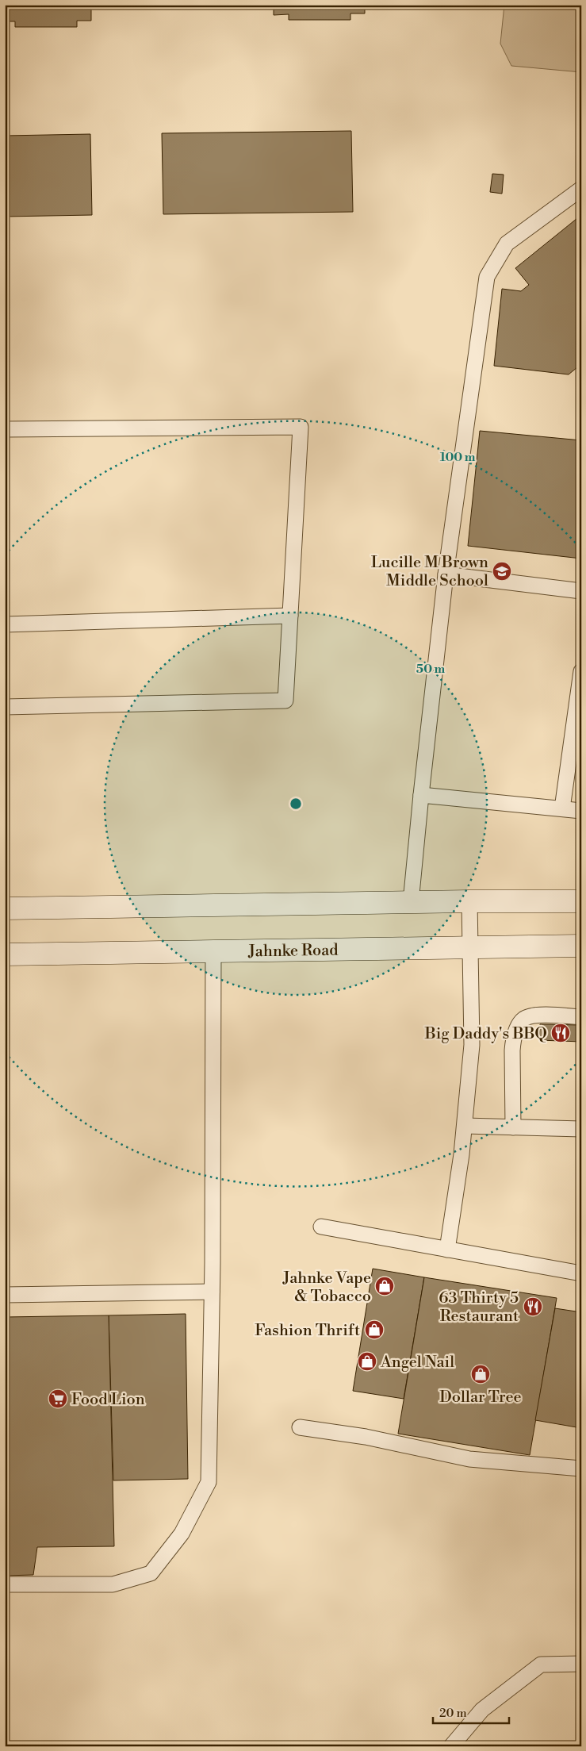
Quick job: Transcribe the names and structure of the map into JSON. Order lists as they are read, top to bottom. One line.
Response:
{"streets":{"main road":["Jahnke Road"]},"places":{"school or university":["Lucille M Brown Middle School"],"restaurant":["Big Daddy's BBQ","63 Thirty 5 Restaurant"],"shop":["Jahnke Vape & Tobacco","Fashion Thrift","Angel Nail","Dollar Tree"],"supermarket":["Food Lion"]},"scale_bar":"20 m","rings":["100 m","50 m"]}
